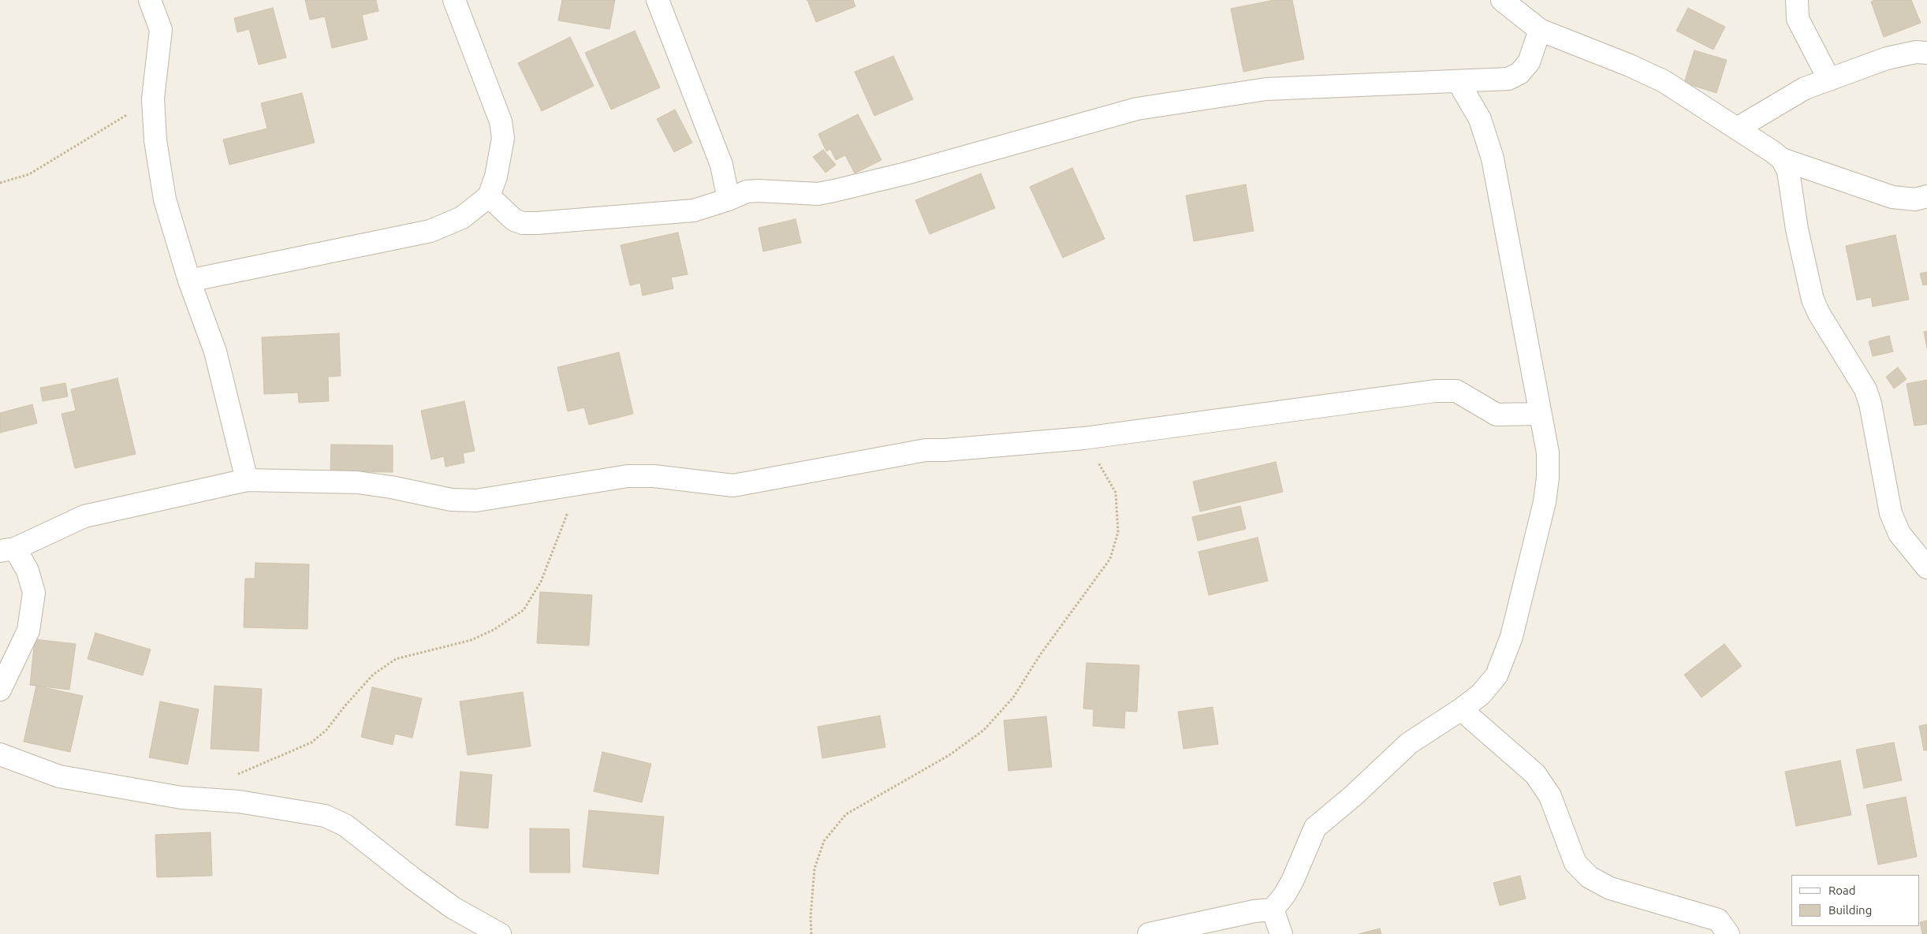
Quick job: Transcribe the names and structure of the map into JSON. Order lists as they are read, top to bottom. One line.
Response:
{"legend":["Road","Building"]}
